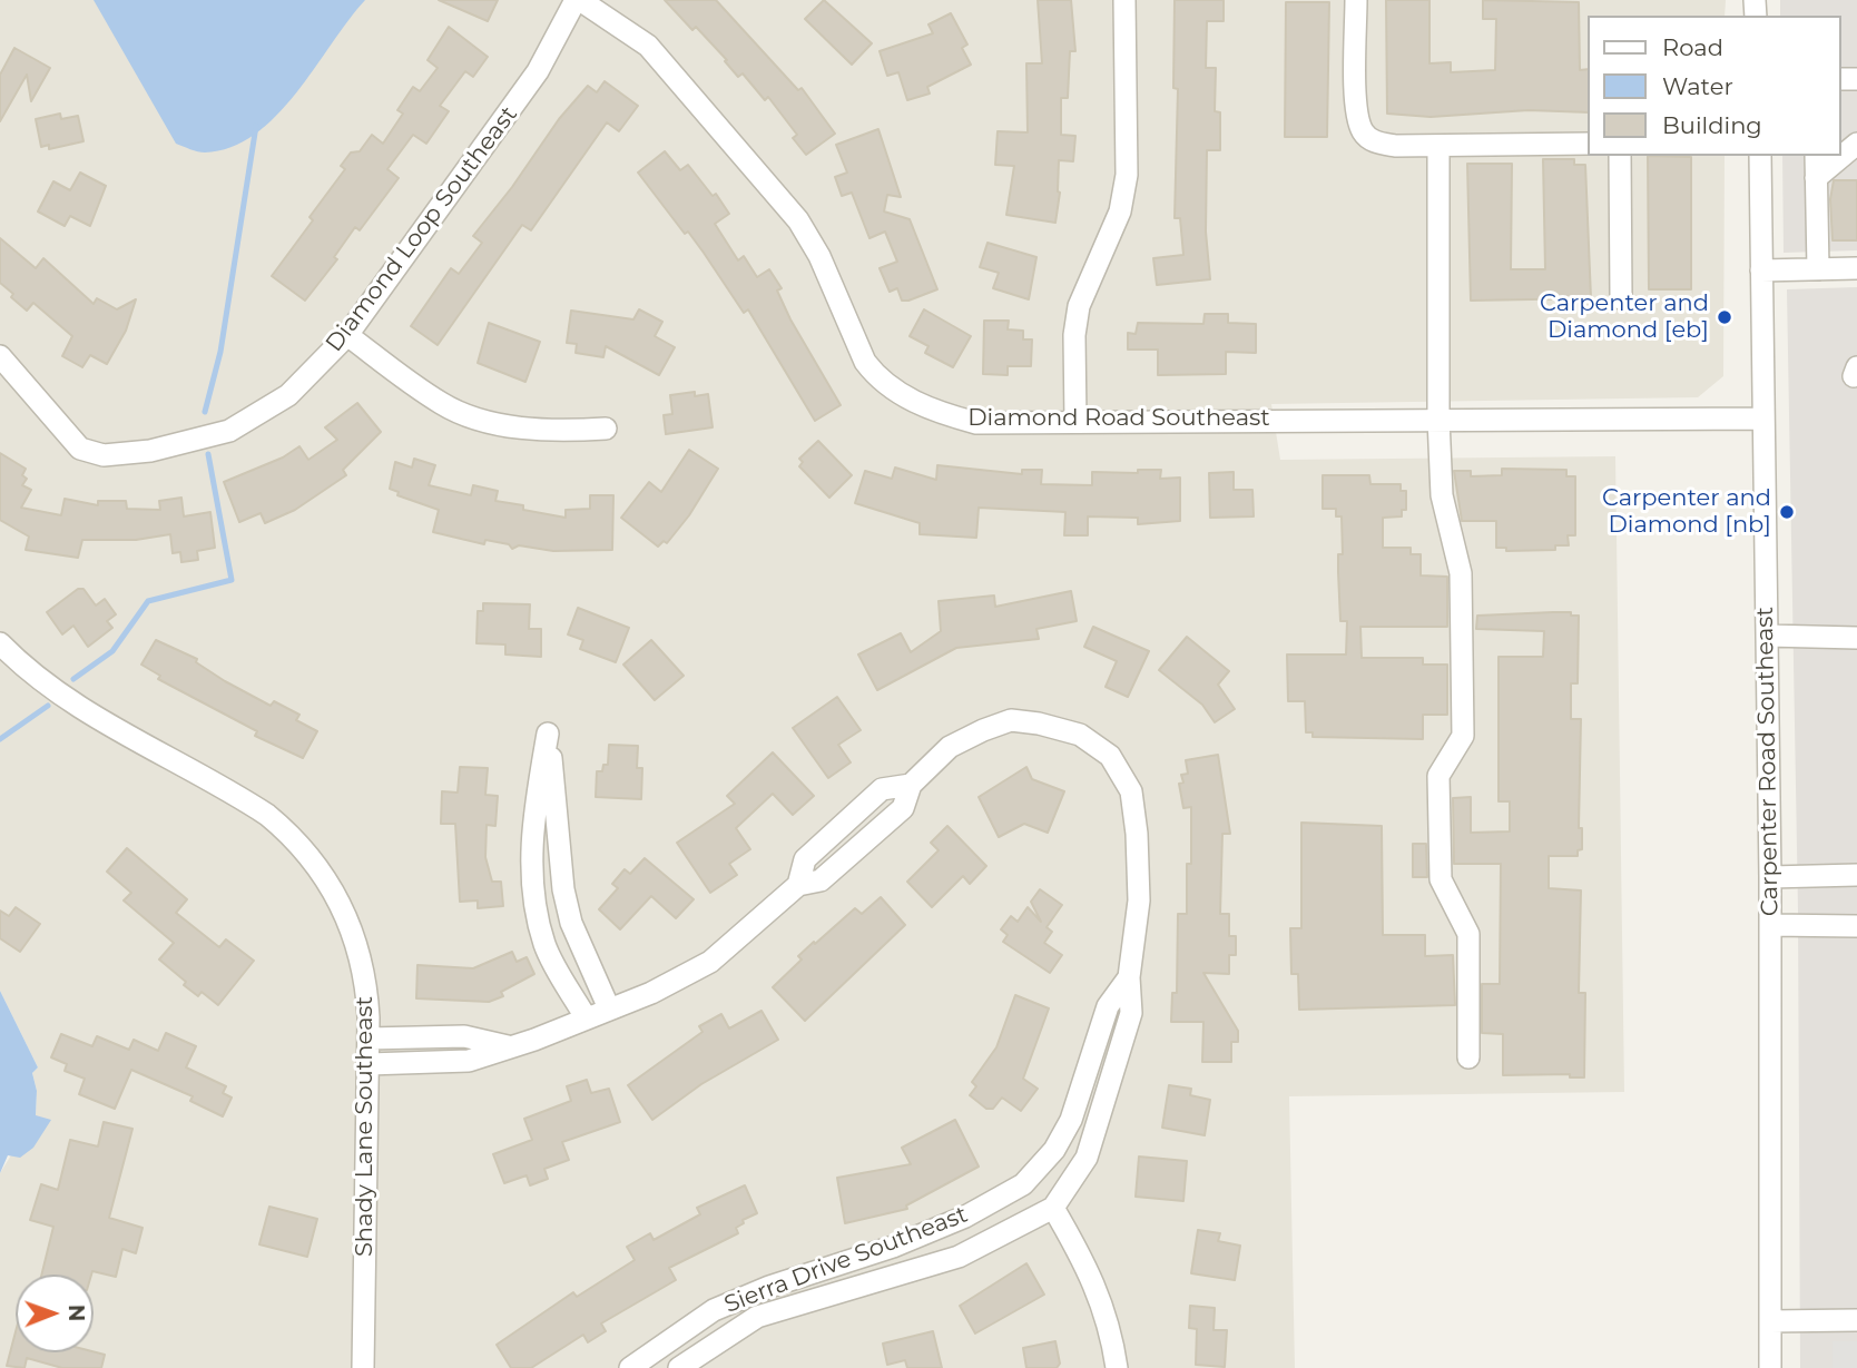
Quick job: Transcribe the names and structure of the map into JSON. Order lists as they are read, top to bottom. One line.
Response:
{"streets":{"street":["Diamond Loop Southeast","Diamond Road Southeast","Carpenter Road Southeast","Shady Lane Southeast","Sierra Drive Southeast"]},"crossings":[["Diamond Loop Southeast","Diamond Road Southeast"],["Diamond Road Southeast","Carpenter Road Southeast"],["Shady Lane Southeast","Sierra Drive Southeast"]],"places":["Carpenter and Diamond [eb]","Carpenter and Diamond [nb]"],"legend":["Road","Water","Building"],"north":"right"}
